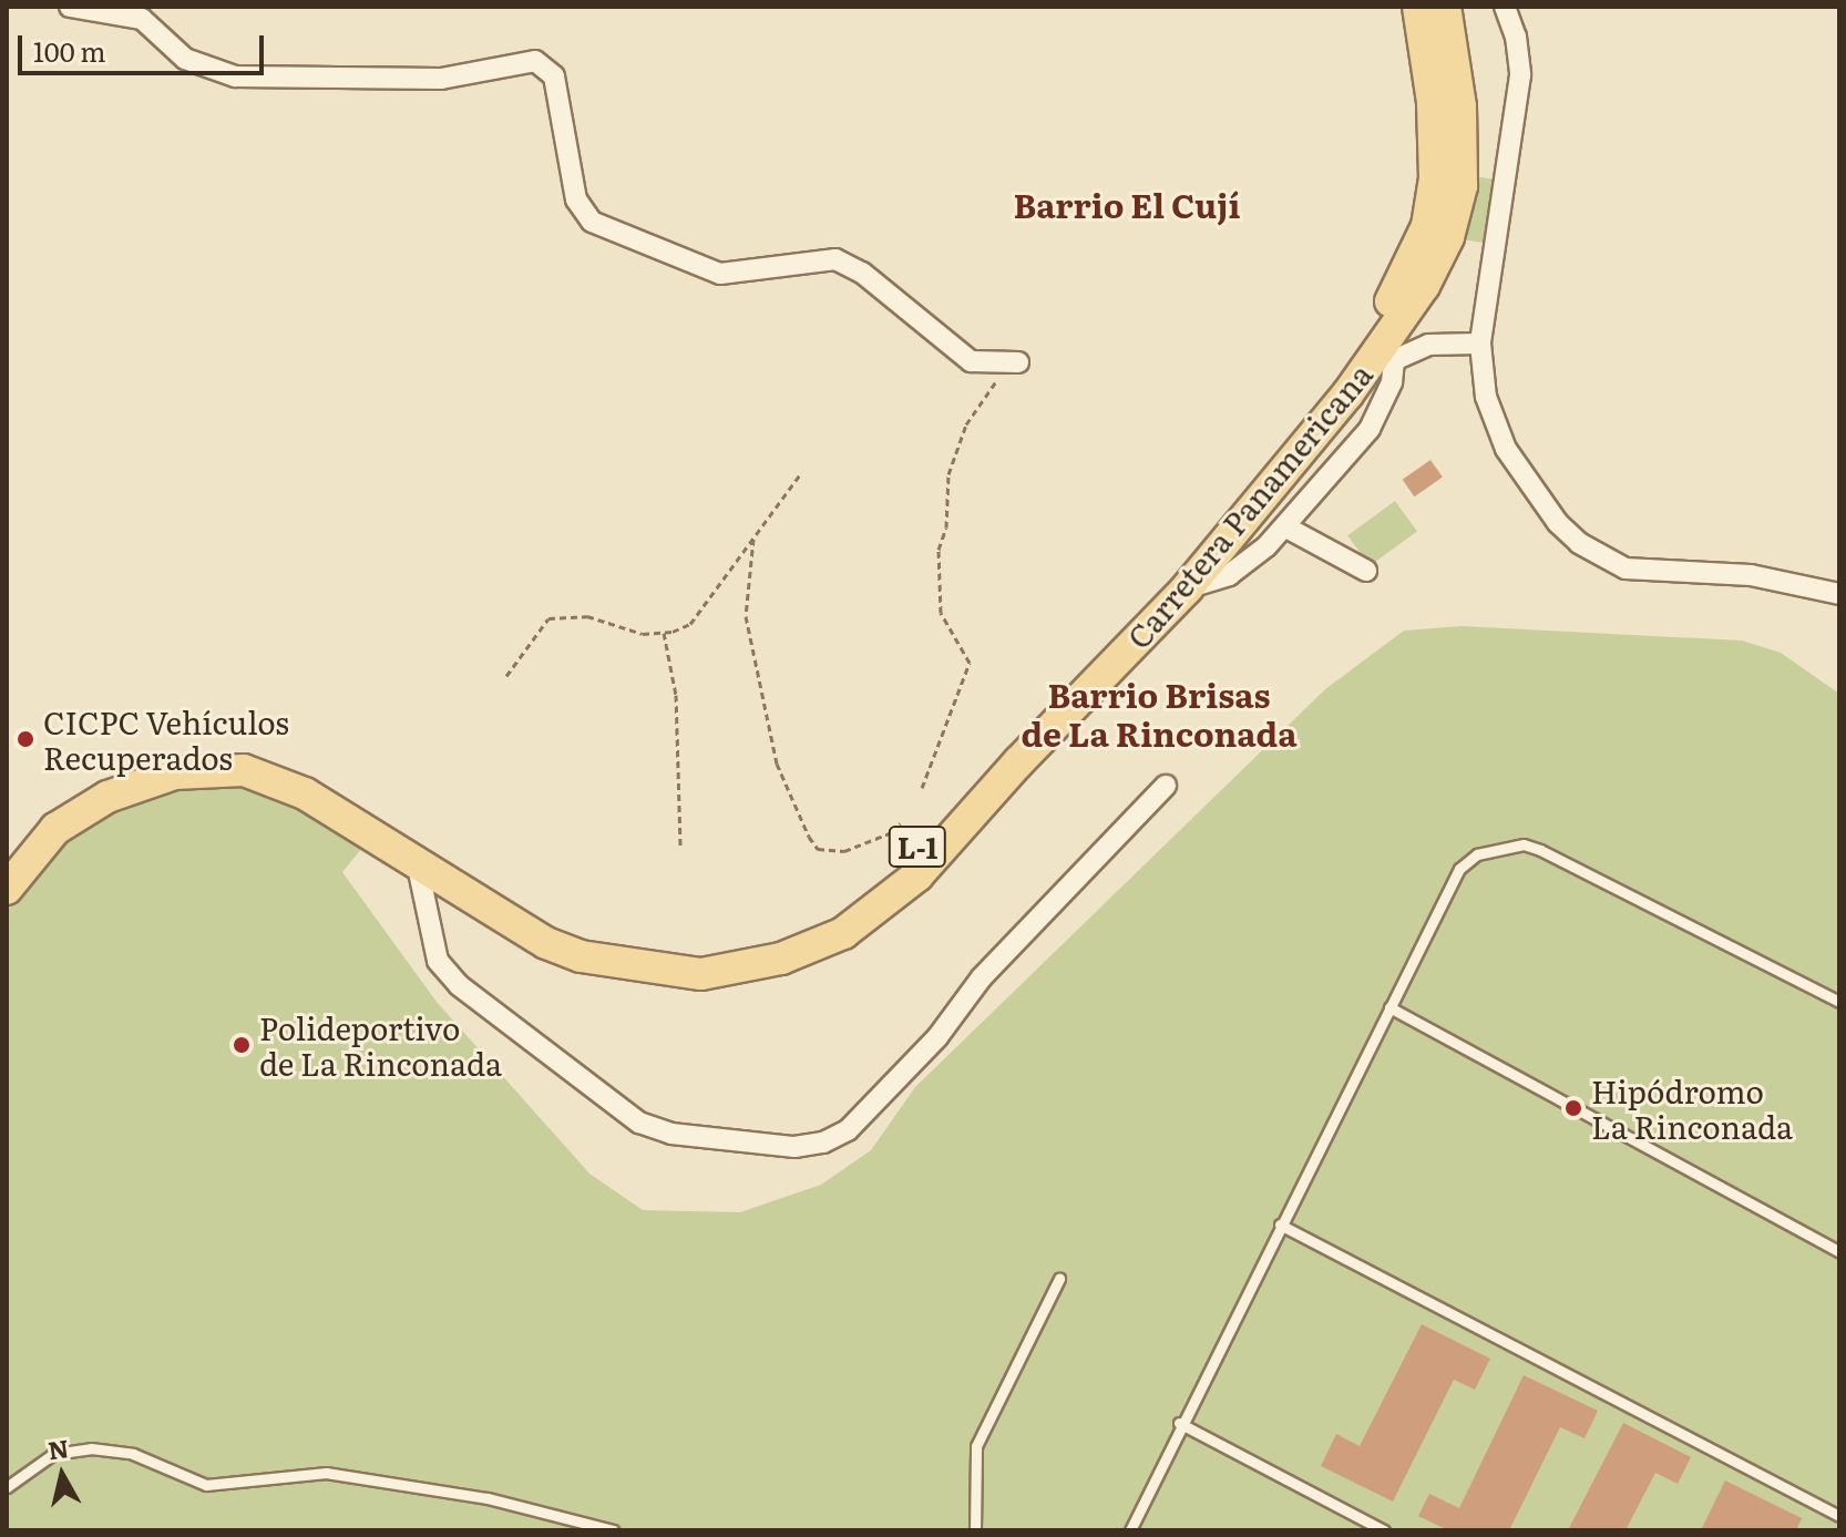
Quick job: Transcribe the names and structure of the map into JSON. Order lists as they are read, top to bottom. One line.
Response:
{"streets":{"main road":["Carretera Panamericana","L-1"]},"districts":["Barrio El Cují","Barrio Brisas de La Rinconada"],"places":["CICPC Vehículos Recuperados","Polideportivo de La Rinconada","Hipódromo La Rinconada"],"scale_bar":"100 m","north":"top"}
